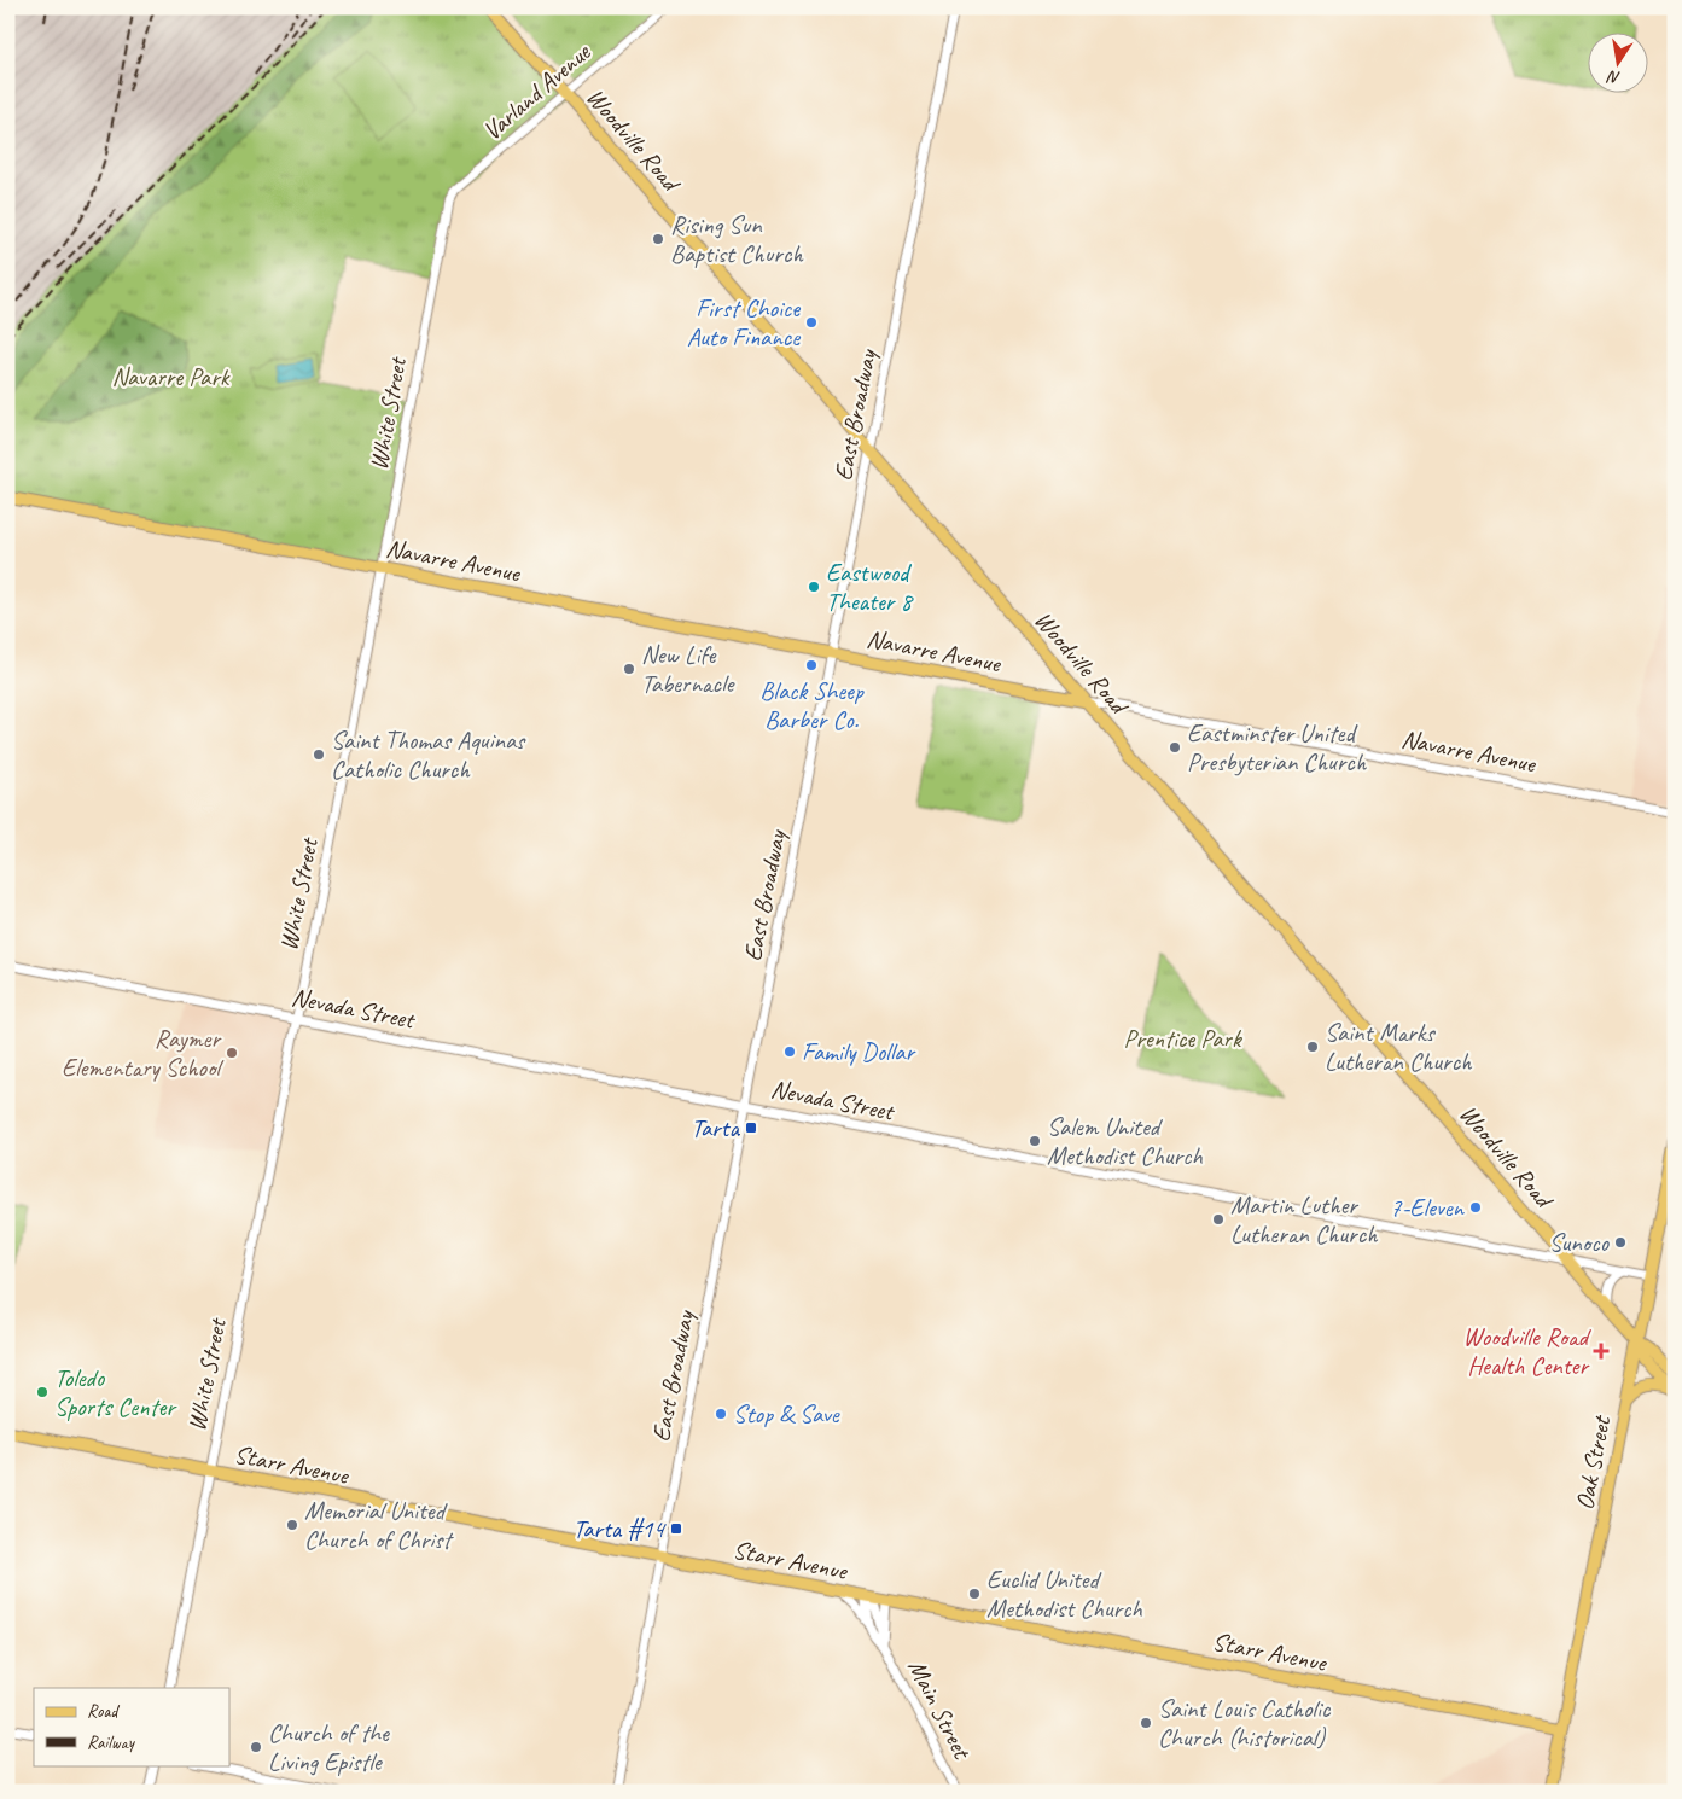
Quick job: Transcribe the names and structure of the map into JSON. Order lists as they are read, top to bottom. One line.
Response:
{"streets":{"main road":["Woodville Road","Navarre Avenue","Oak Street","Starr Avenue"],"street":["Varland Avenue","White Street","East Broadway","Nevada Street","Main Street"]},"crossings":[["Varland Avenue","Woodville Road"],["Varland Avenue","White Street"],["Woodville Road","East Broadway"],["Woodville Road","Navarre Avenue"],["Woodville Road","Nevada Street"],["Woodville Road","Oak Street"],["White Street","Navarre Avenue"],["White Street","Nevada Street"],["White Street","Starr Avenue"],["East Broadway","Navarre Avenue"],["East Broadway","Nevada Street"],["East Broadway","Starr Avenue"],["Nevada Street","Oak Street"],["Oak Street","Starr Avenue"],["Starr Avenue","Main Street"]],"parks":["Navarre Park","Prentice Park"],"places":{"other":["Rising Sun Baptist Church","First Choice Auto Finance","Eastwood Theater 8","Black Sheep Barber Co.","New Life Tabernacle","Eastminster United Presbyterian Church","Saint Thomas Aquinas Catholic Church","Saint Marks Lutheran Church","Family Dollar","Raymer Elementary School","Salem United Methodist Church","7-Eleven","Martin Luther Lutheran Church","Sunoco","Toledo Sports Center","Stop & Save","Memorial United Church of Christ","Euclid United Methodist Church","Saint Louis Catholic Church (historical)","Church of the Living Epistle"],"transit":["Tarta","Tarta #14"],"health":["Woodville Road Health Center"]},"legend":["Road","Railway"],"north":"bottom"}
